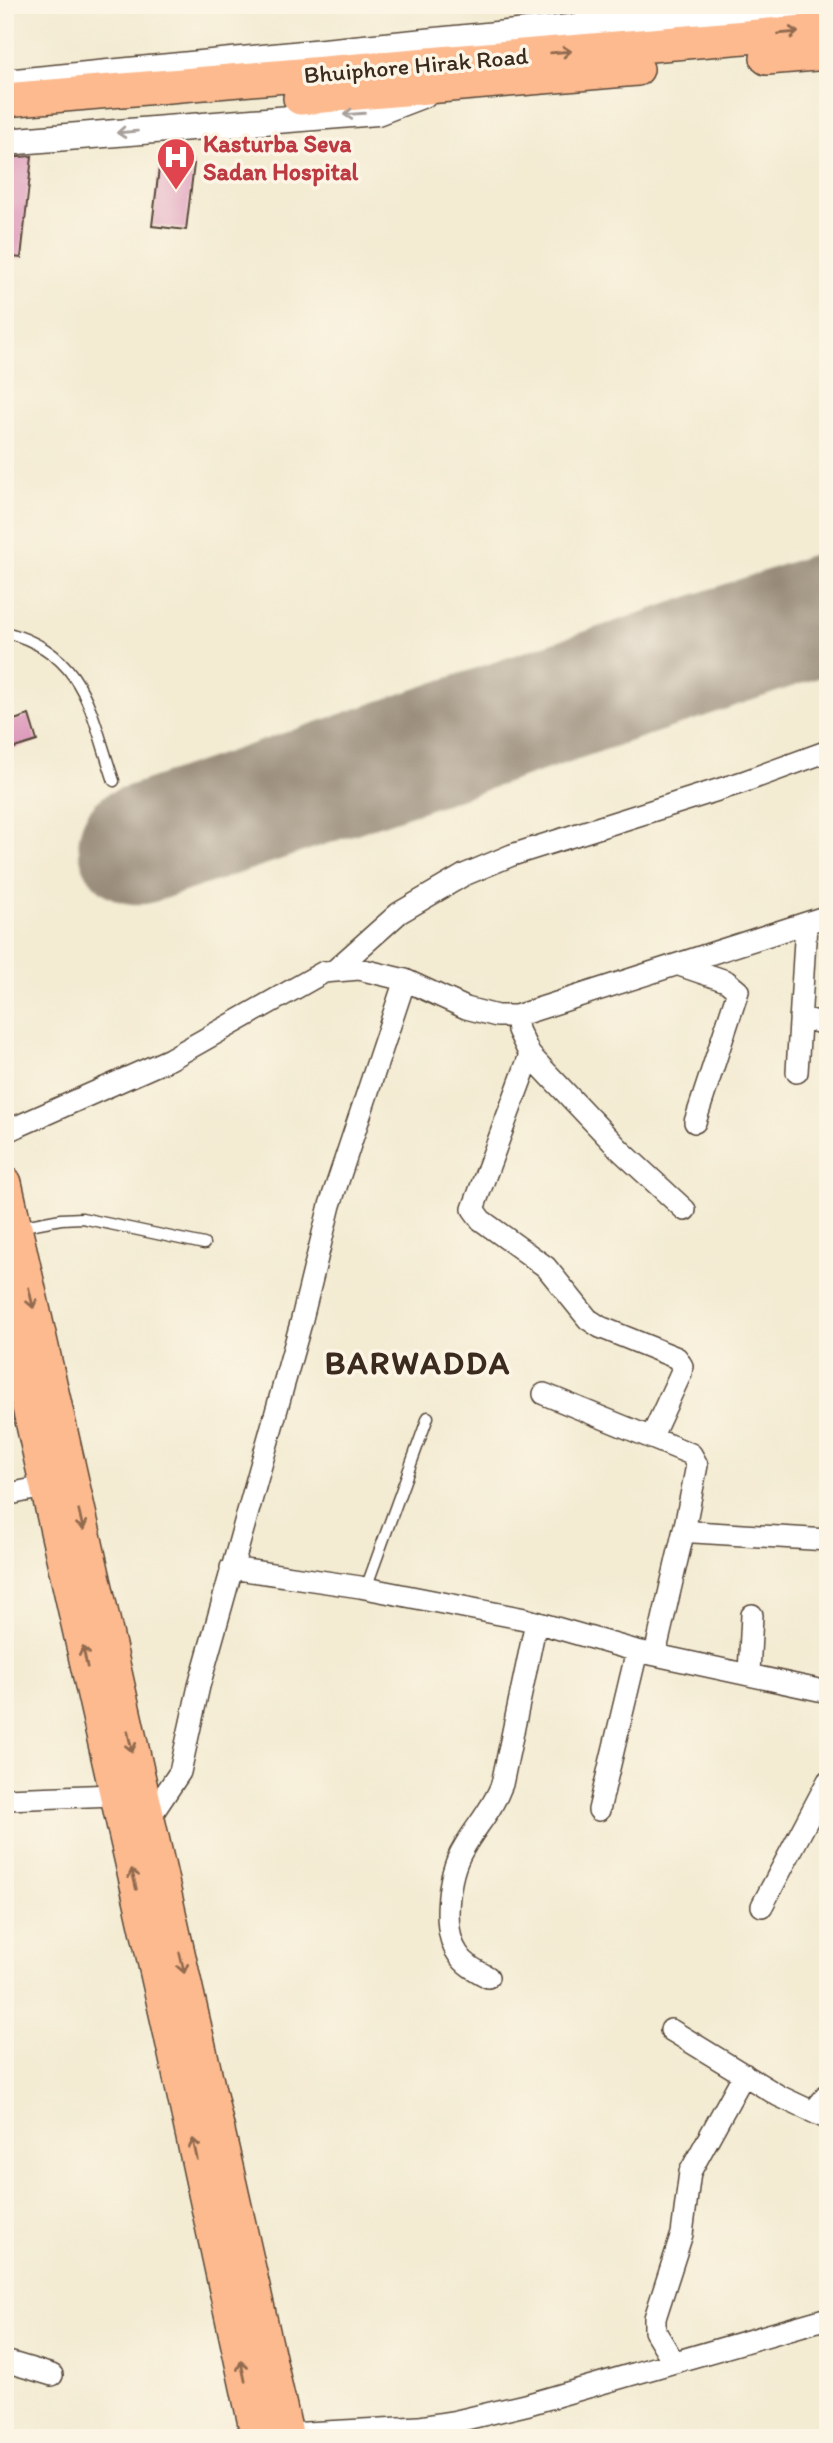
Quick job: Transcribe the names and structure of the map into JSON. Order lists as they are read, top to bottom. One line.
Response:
{"streets":{"main road":["Bhuiphore Hirak Road"]},"districts":["BARWADDA"],"places":{"hospital":["Kasturba Seva Sadan Hospital"]}}
